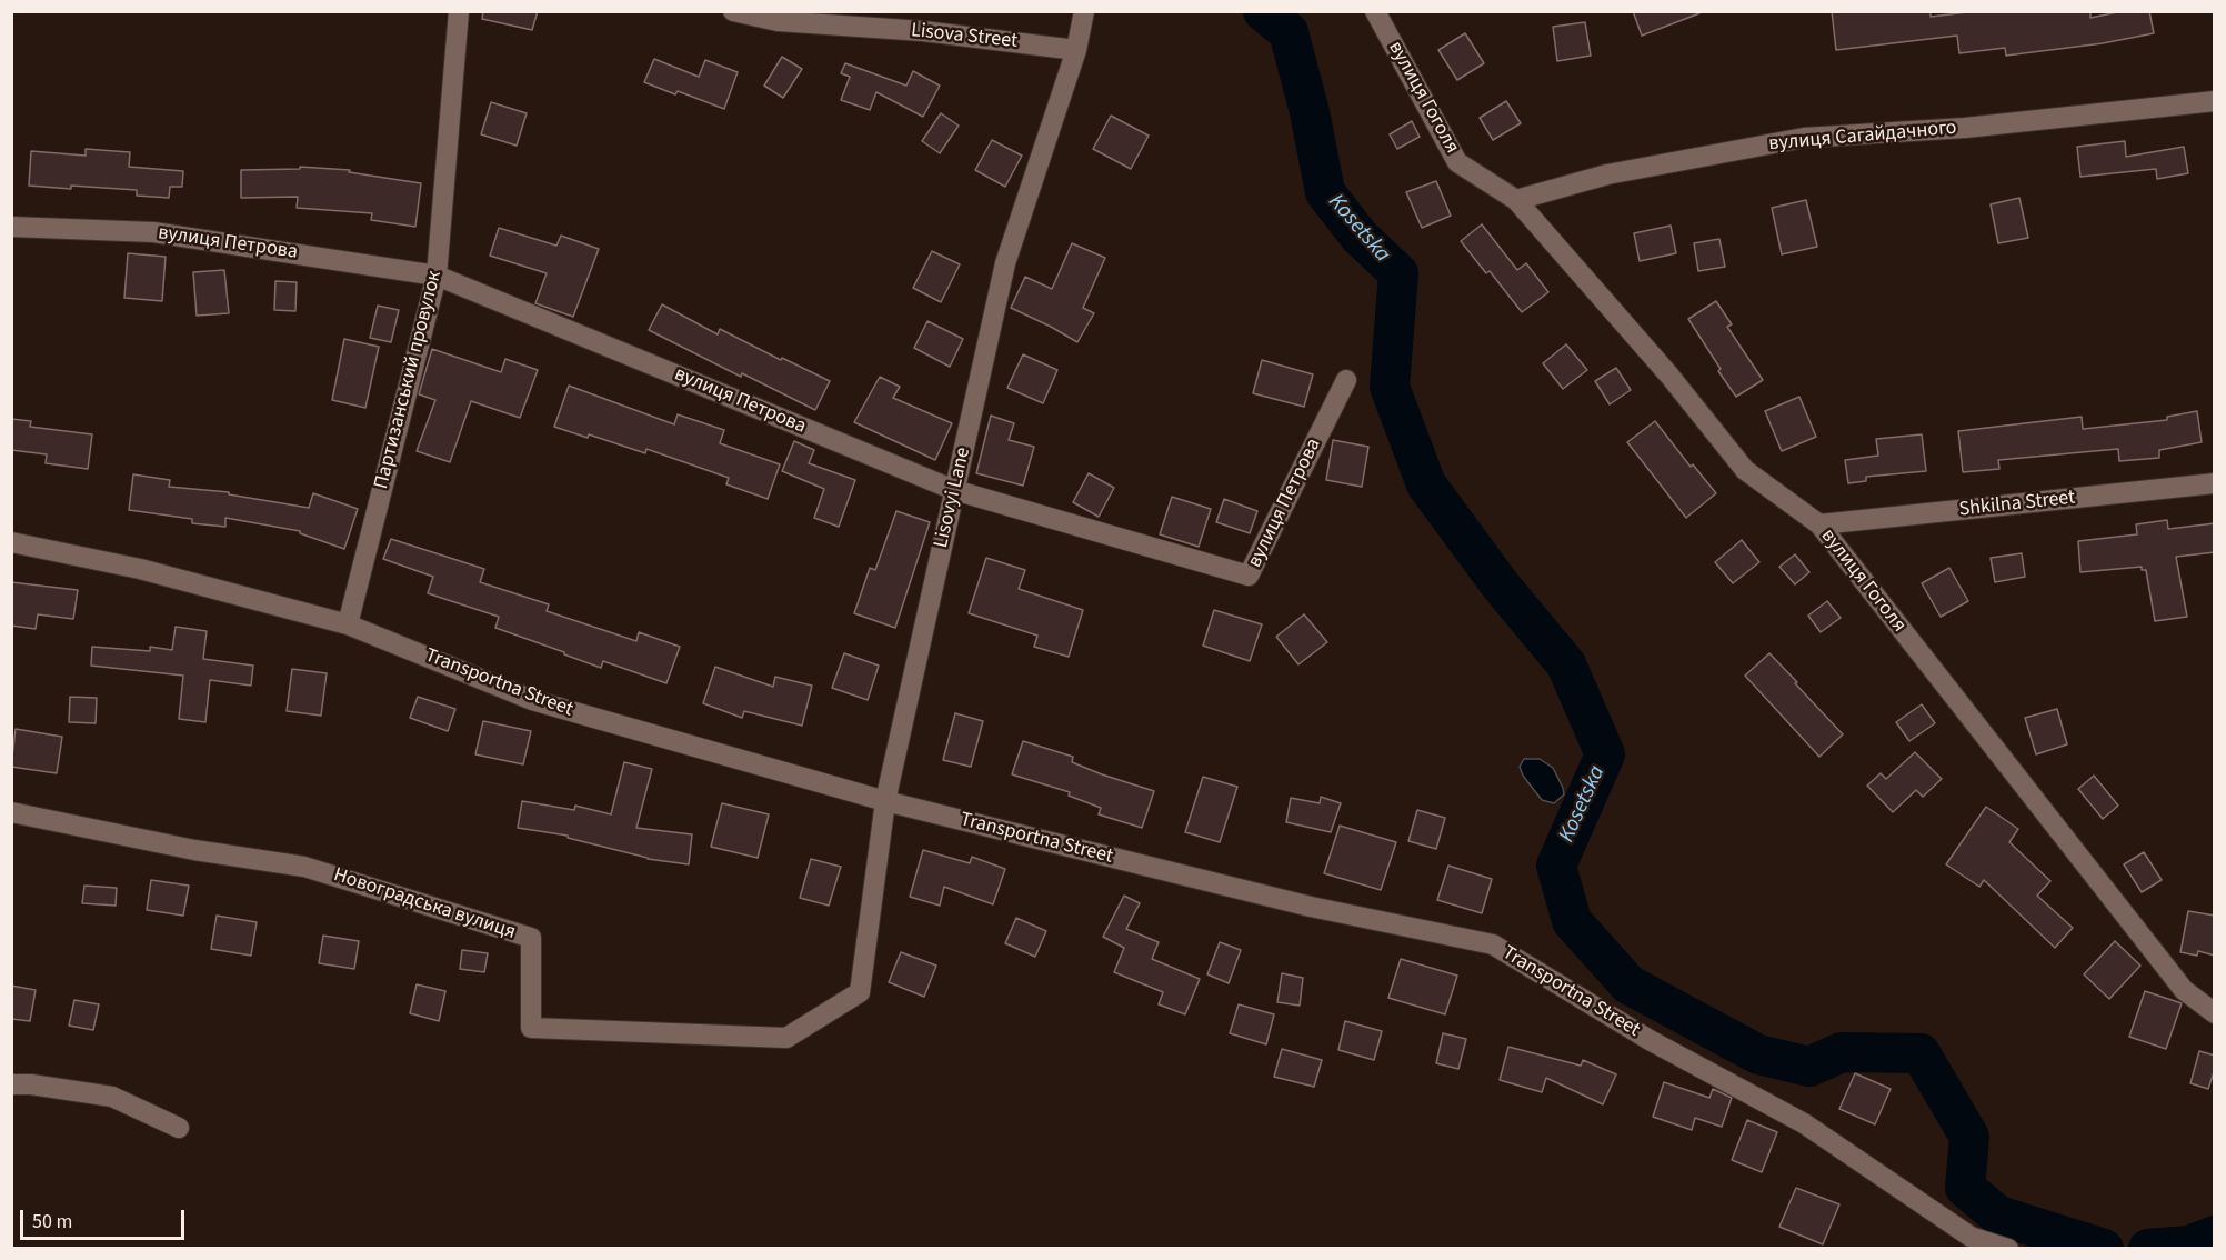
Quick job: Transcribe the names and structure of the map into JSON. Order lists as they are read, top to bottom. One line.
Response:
{"streets":{"street":["Lisova Street","вулиця Гоголя","вулиця Сагайдачного","вулиця Петрова","Партизанський провулок","Lisovyi Lane","Shkilna Street","Transportna Street","Новоградська вулиця"]},"crossings":[["Lisova Street","Lisovyi Lane"],["вулиця Гоголя","вулиця Сагайдачного"],["вулиця Гоголя","Shkilna Street"],["вулиця Петрова","Партизанський провулок"],["вулиця Петрова","Lisovyi Lane"],["Партизанський провулок","Transportna Street"],["Lisovyi Lane","Transportna Street"],["Lisovyi Lane","Новоградська вулиця"]],"water":["Kosetska"],"scale_bar":"50 m"}
